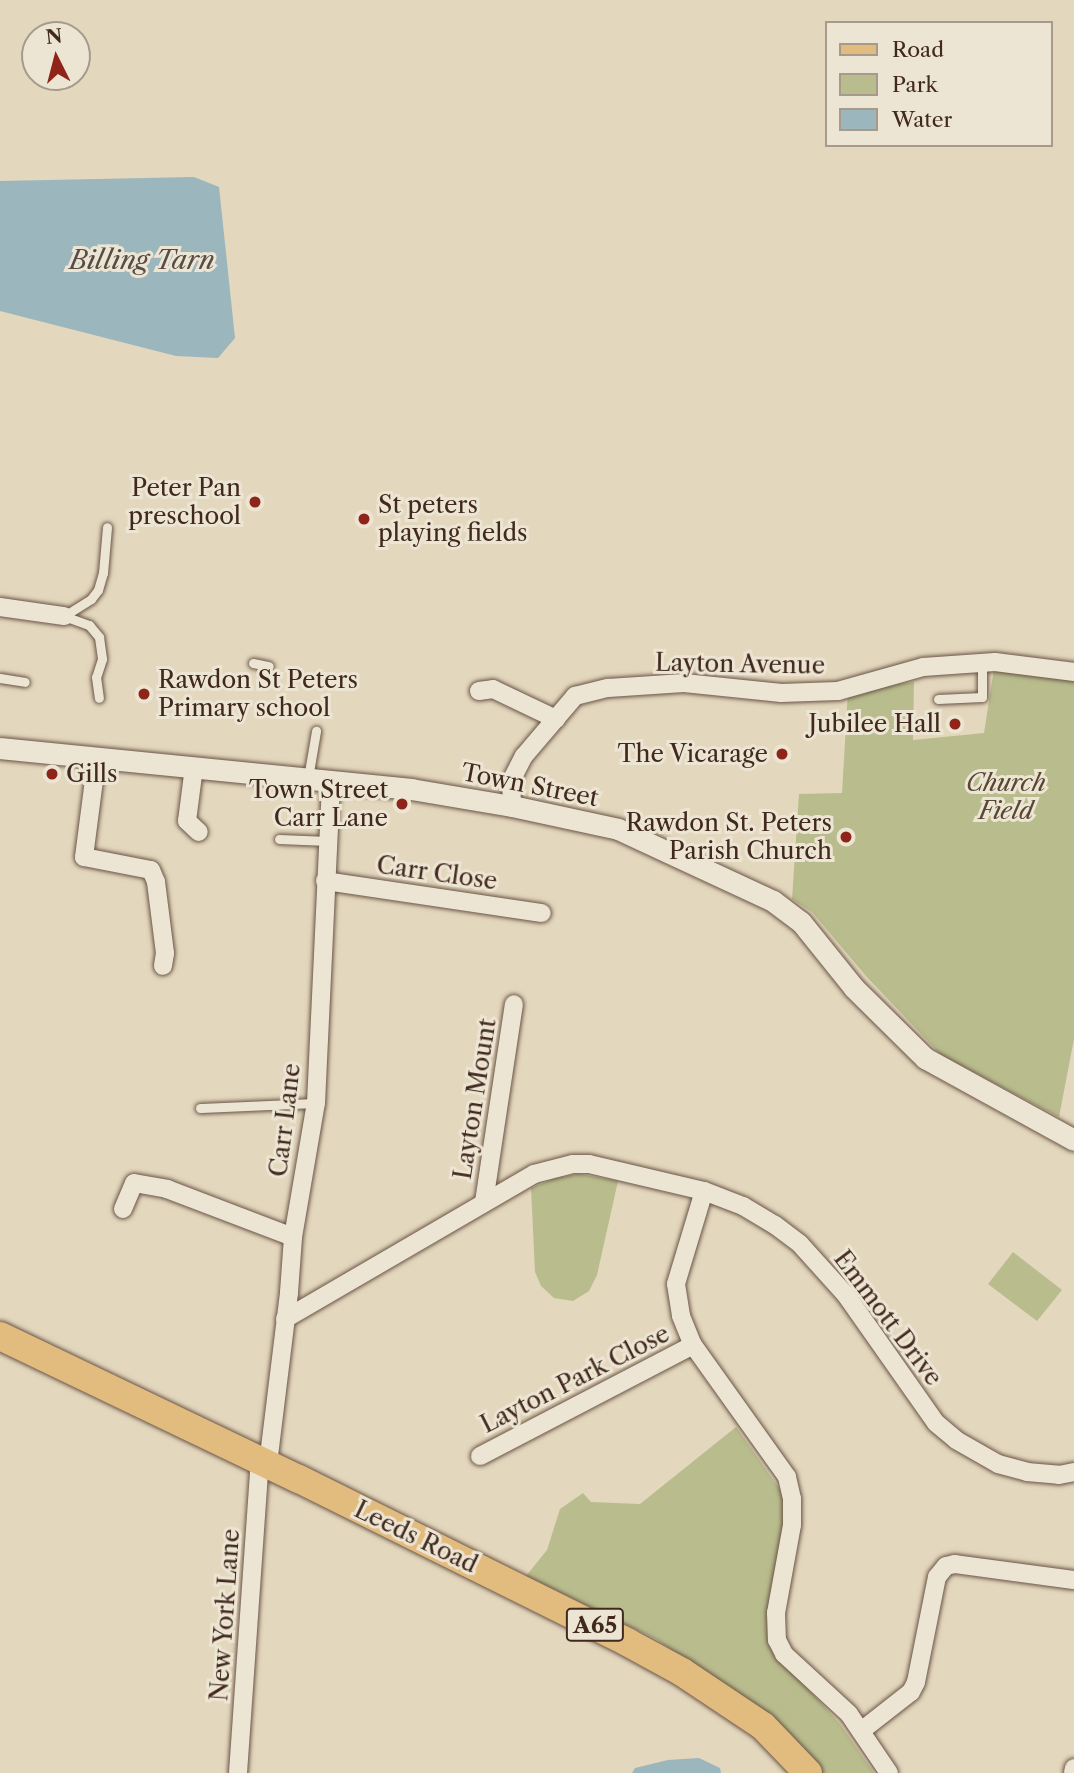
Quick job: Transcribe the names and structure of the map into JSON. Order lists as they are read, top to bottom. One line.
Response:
{"streets":{"main road":["Leeds Road","A65"],"street":["Layton Avenue","Town Street","Carr Close","Layton Mount","Carr Lane","Emmott Drive","Layton Park Close","New York Lane"]},"crossings":[["Layton Avenue","Town Street"],["Town Street","Carr Lane"],["Carr Close","Carr Lane"],["Layton Mount","Emmott Drive"],["Carr Lane","Emmott Drive"],["Carr Lane","Leeds Road"],["Carr Lane","New York Lane"],["Leeds Road","New York Lane"]],"water":["Billing Tarn"],"parks":["Church Field"],"places":["Peter Pan preschool","St peters playing fields","Rawdon St Peters Primary school","Jubilee Hall","The Vicarage","Gills","Town Street Carr Lane","Rawdon St. Peters Parish Church"],"legend":["Road","Park","Water"],"north":"top"}
